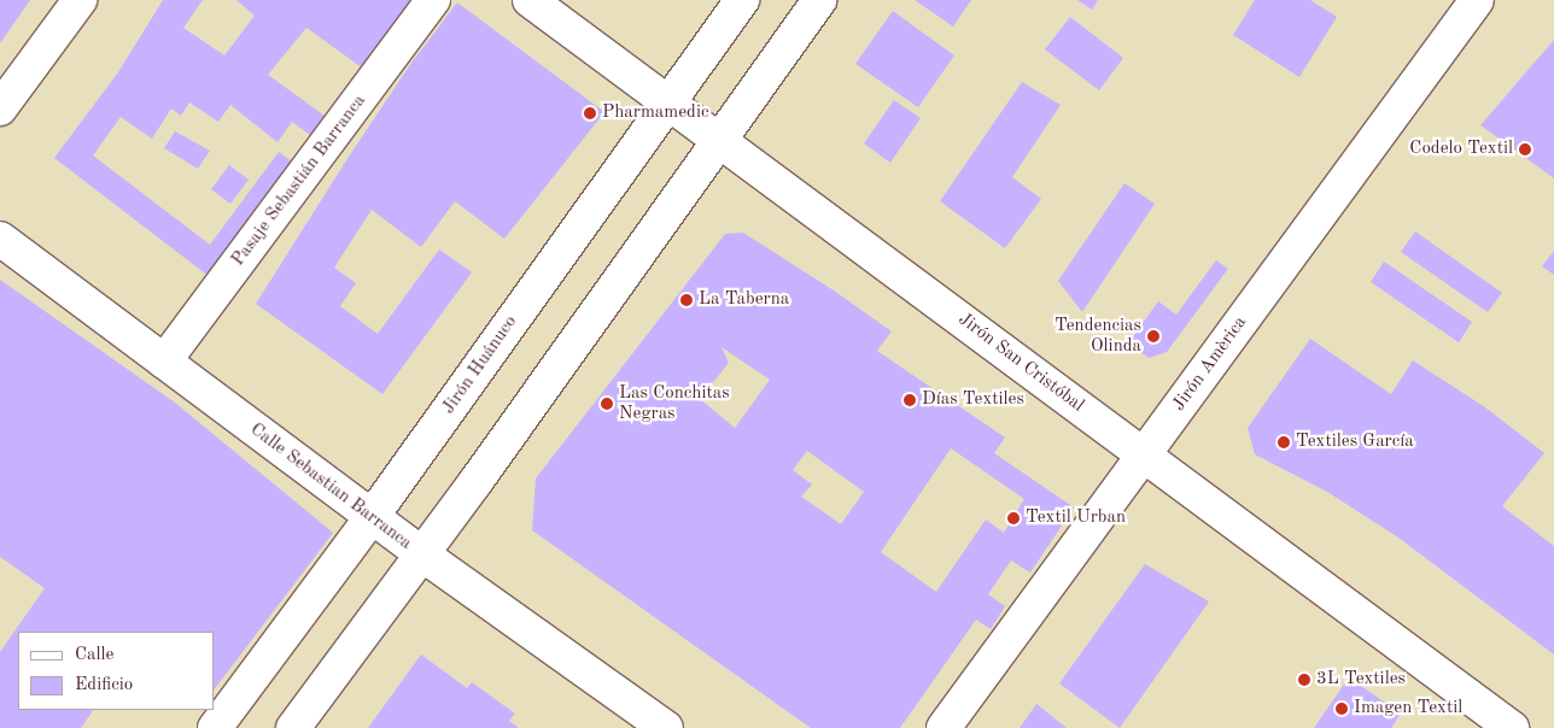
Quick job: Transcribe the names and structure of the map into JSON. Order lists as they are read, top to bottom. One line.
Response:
{"streets":{"street":["Pasaje Sebastián Barranca","Jirón San Cristóbal","Jirón Amèrica","Jirón Huánuco","Calle Sebastian Barranca"]},"crossings":[["Pasaje Sebastián Barranca","Calle Sebastian Barranca"],["Jirón San Cristóbal","Jirón Amèrica"],["Jirón San Cristóbal","Jirón Huánuco"],["Jirón Huánuco","Calle Sebastian Barranca"]],"places":["Pharmamedic","Codelo Textil","La Taberna","Tendencias Olinda","Días Textiles","Las Conchitas Negras","Textiles García","Textil Urban","3L Textiles","Imagen Textil"],"legend":["Calle","Edificio"]}
